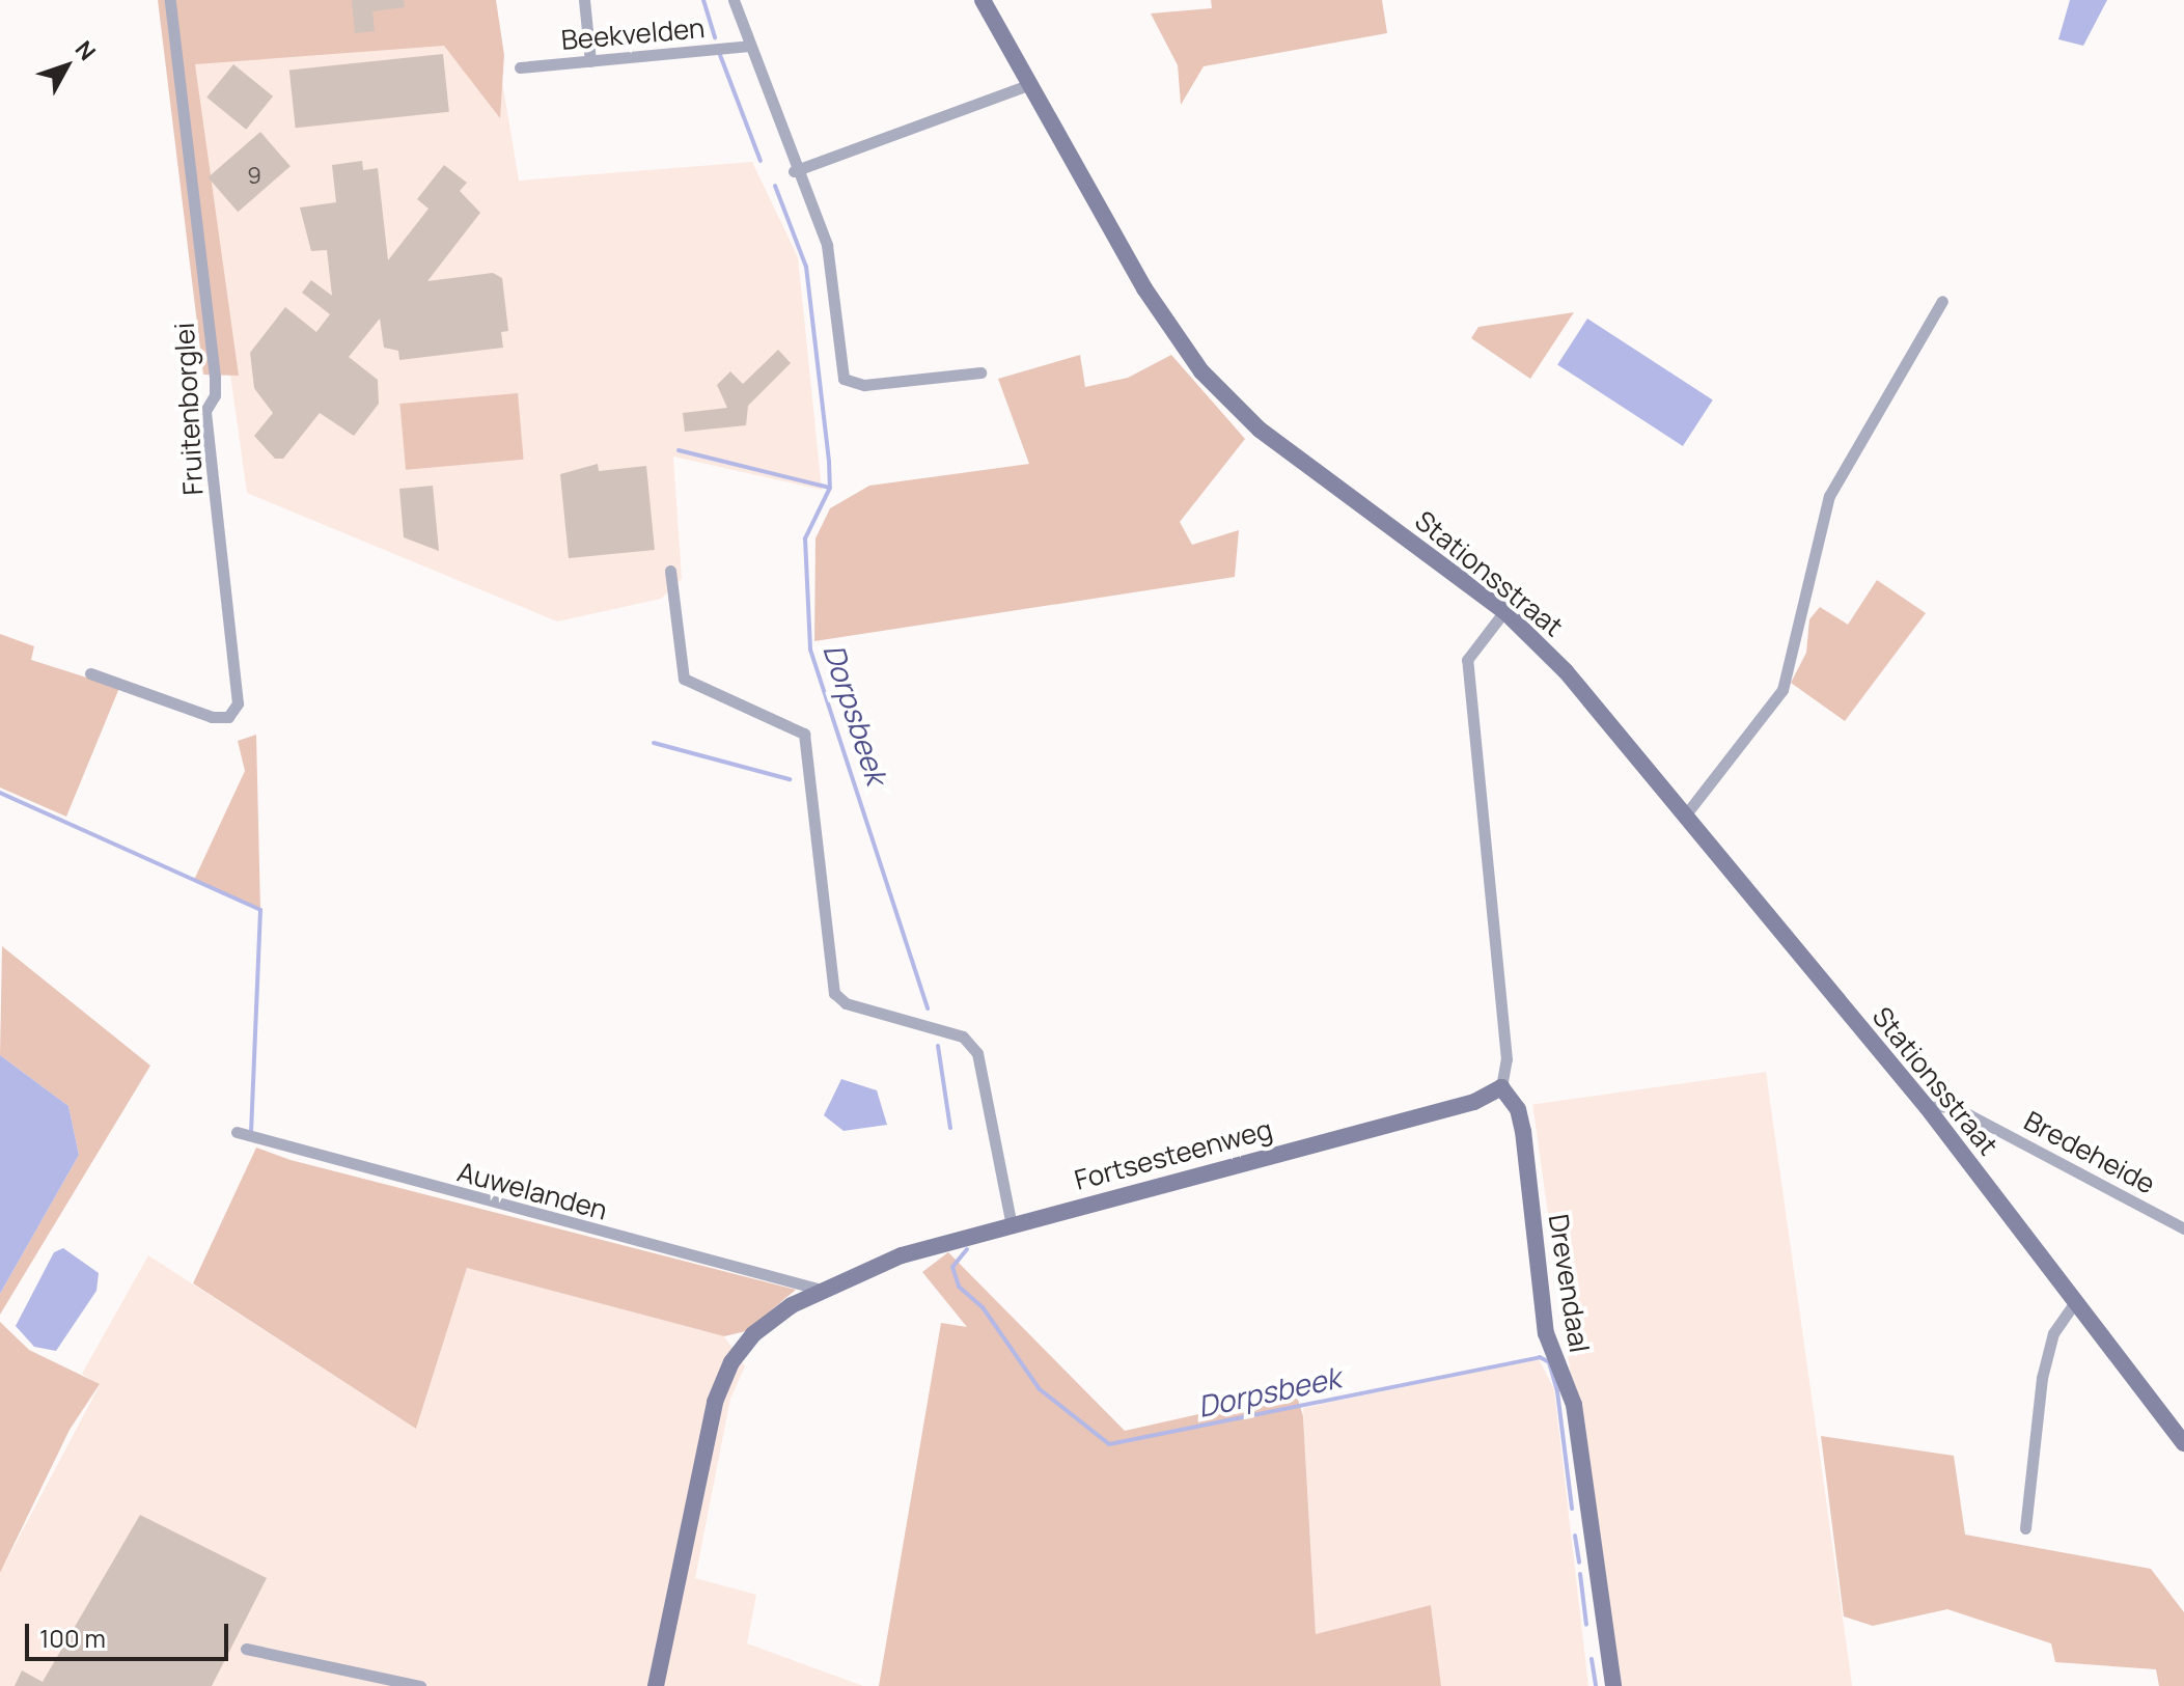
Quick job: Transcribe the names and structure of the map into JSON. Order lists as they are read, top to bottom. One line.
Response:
{"streets":{"street":["Beekvelden","Fruitenborglei","Stationsstraat","Bredeheide","Fortsesteenweg","Auwelanden","Drevendaal"]},"crossings":[["Stationsstraat","Bredeheide"],["Fortsesteenweg","Auwelanden"],["Fortsesteenweg","Drevendaal"]],"water":["Dorpsbeek"],"house_numbers":["9"],"scale_bar":"100 m","north":"top right"}
